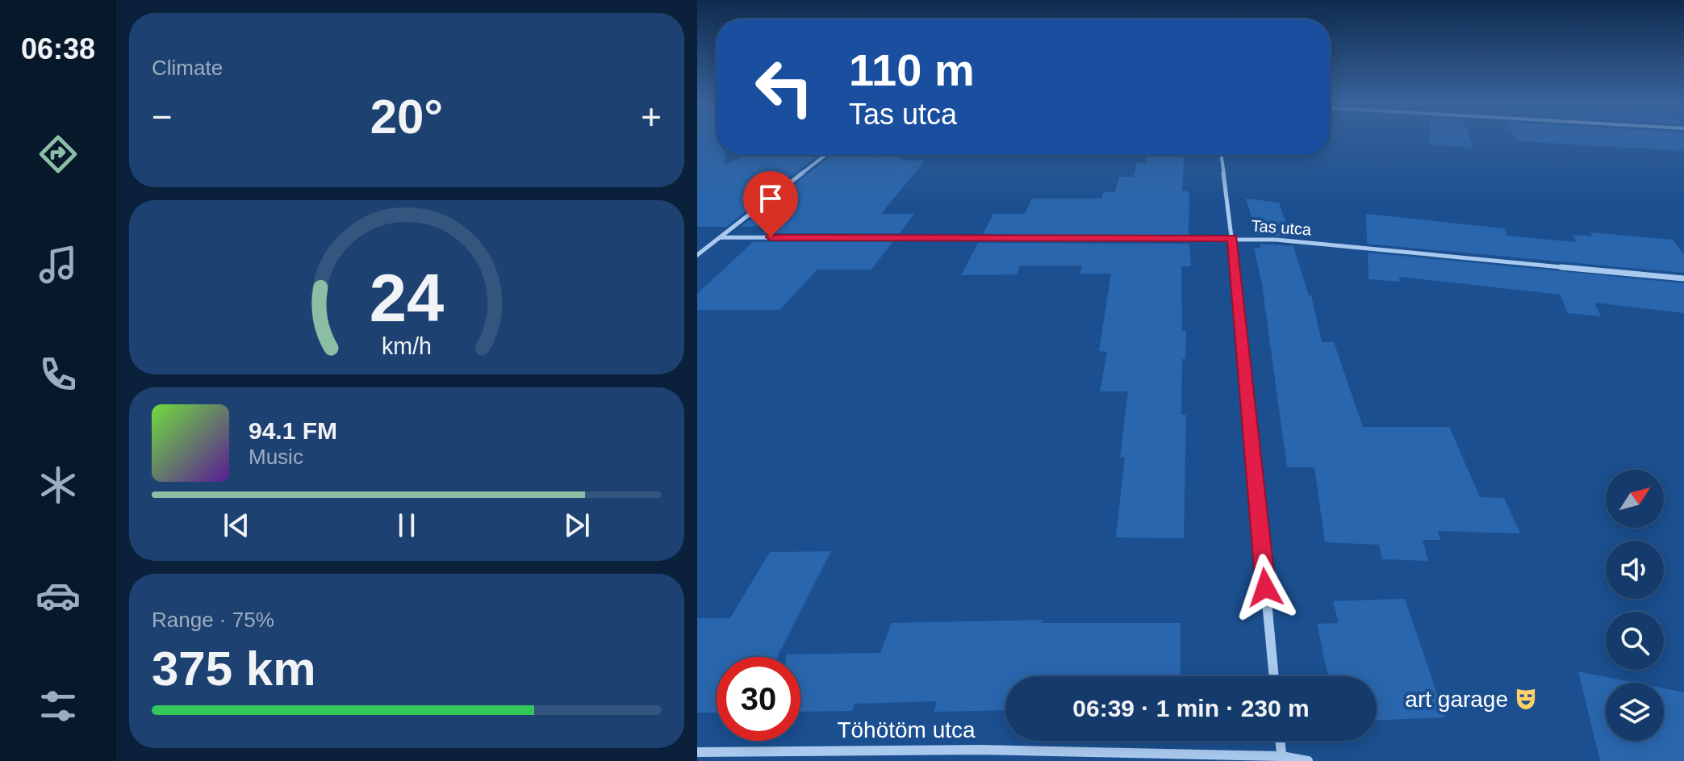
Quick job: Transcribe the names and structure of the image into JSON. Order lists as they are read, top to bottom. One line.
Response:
{"streets":{"street":["Tas utca","Töhötöm utca"]},"places":{"theatre":["art garage"]},"north":"top right","page":{"tabs":"06:38","tile":["Climate",["Range · 75%","375 km"]],"turn":["110 m","Tas utca"],"heat":["−","20°","+"],"song":["94.1 FM","Music"],"limit":"30","trip":"06:39 · 1 min · 230 m","gauge":["24","km/h"]}}
